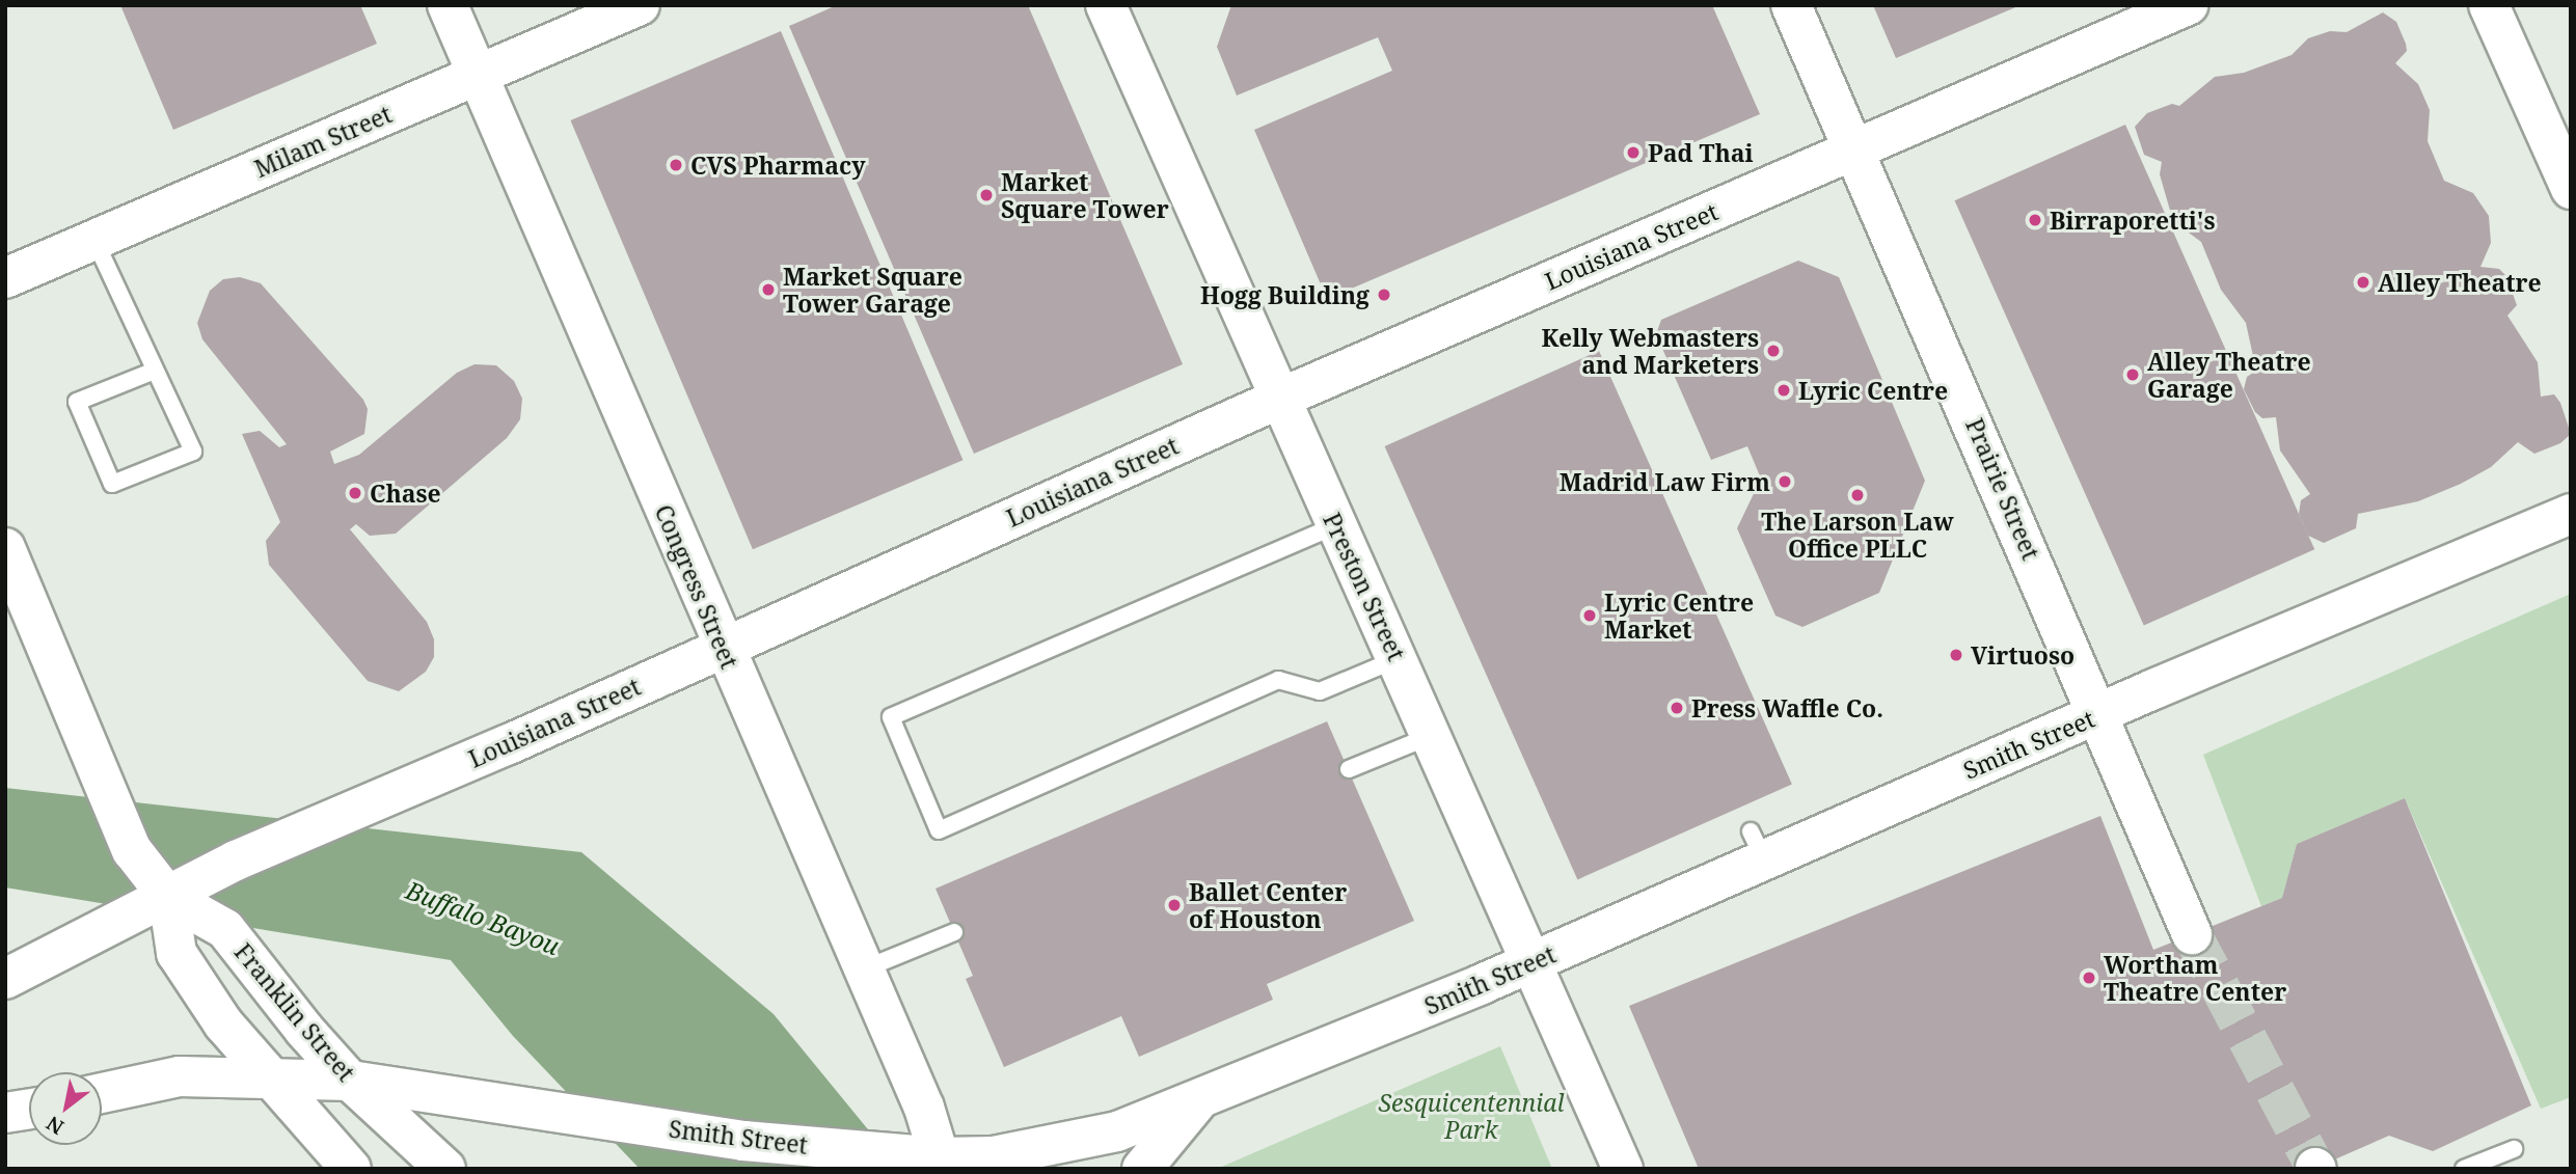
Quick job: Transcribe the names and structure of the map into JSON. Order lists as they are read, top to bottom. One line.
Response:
{"streets":{"main road":["Milam Street","Louisiana Street","Prairie Street","Congress Street","Preston Street","Smith Street","Franklin Street"]},"crossings":[["Milam Street","Congress Street"],["Louisiana Street","Prairie Street"],["Louisiana Street","Congress Street"],["Louisiana Street","Preston Street"],["Louisiana Street","Franklin Street"],["Prairie Street","Smith Street"],["Congress Street","Smith Street"],["Preston Street","Smith Street"],["Smith Street","Franklin Street"]],"water":["Buffalo Bayou"],"parks":["Sesquicentennial Park"],"places":["Pad Thai","CVS Pharmacy","Market Square Tower","Birraporetti's","Alley Theatre","Market Square Tower Garage","Hogg Building","Kelly Webmasters and Marketers","Alley Theatre Garage","Lyric Centre","Madrid Law Firm","Chase","The Larson Law Office PLLC","Lyric Centre Market","Virtuoso","Press Waffle Co.","Ballet Center of Houston","Wortham Theatre Center"],"north":"bottom left"}
